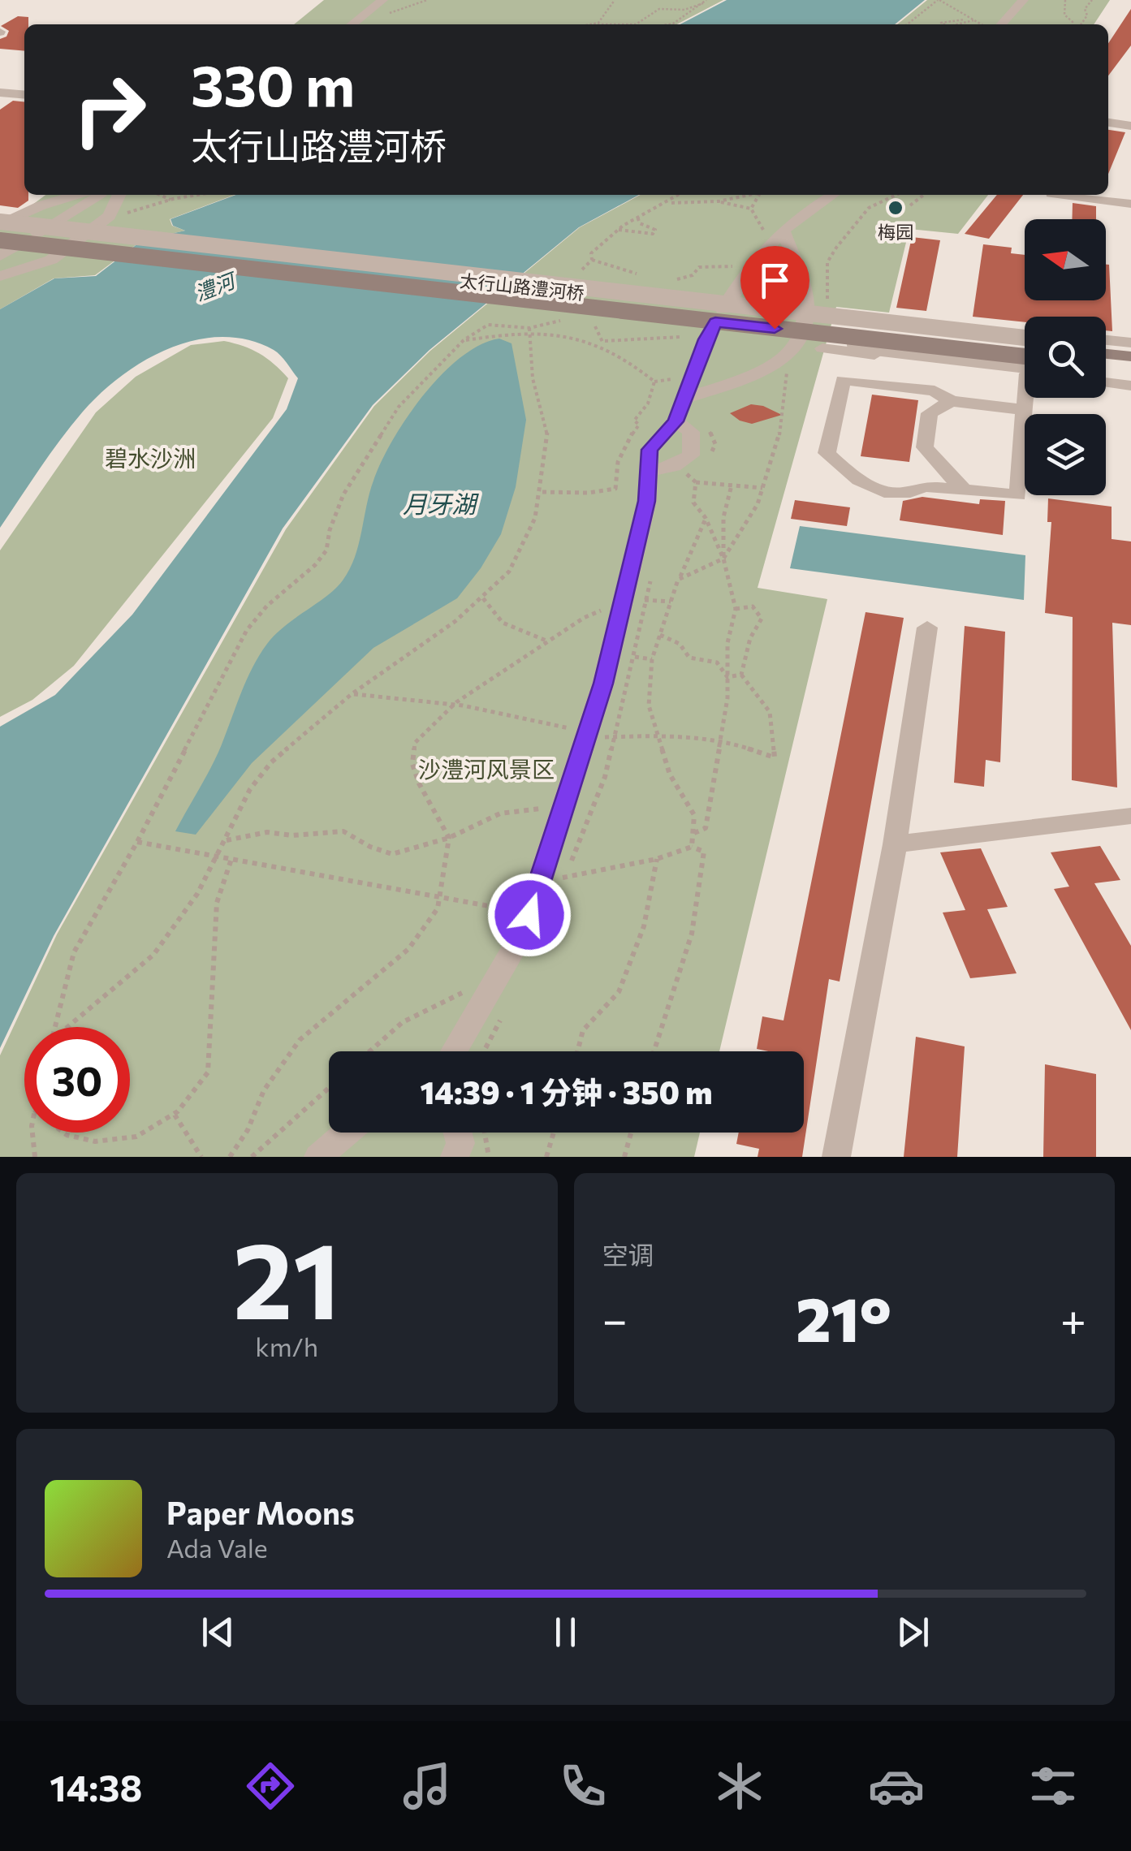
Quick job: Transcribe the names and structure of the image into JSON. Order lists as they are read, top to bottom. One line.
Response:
{"streets":{"main road":["太行山路澧河桥"]},"water":["澧河","月牙湖"],"parks":["碧水沙洲","沙澧河风景区"],"places":["梅园"],"north":"left","page":{"turn":["330 m","太行山路澧河桥"],"limit":"30","trip":"14:39 · 1 分钟 · 350 m","tile":[["21","km/h"],"空调"],"heat":["−","21°","+"],"song":["Paper Moons","Ada Vale"],"tabs":"14:38"}}
